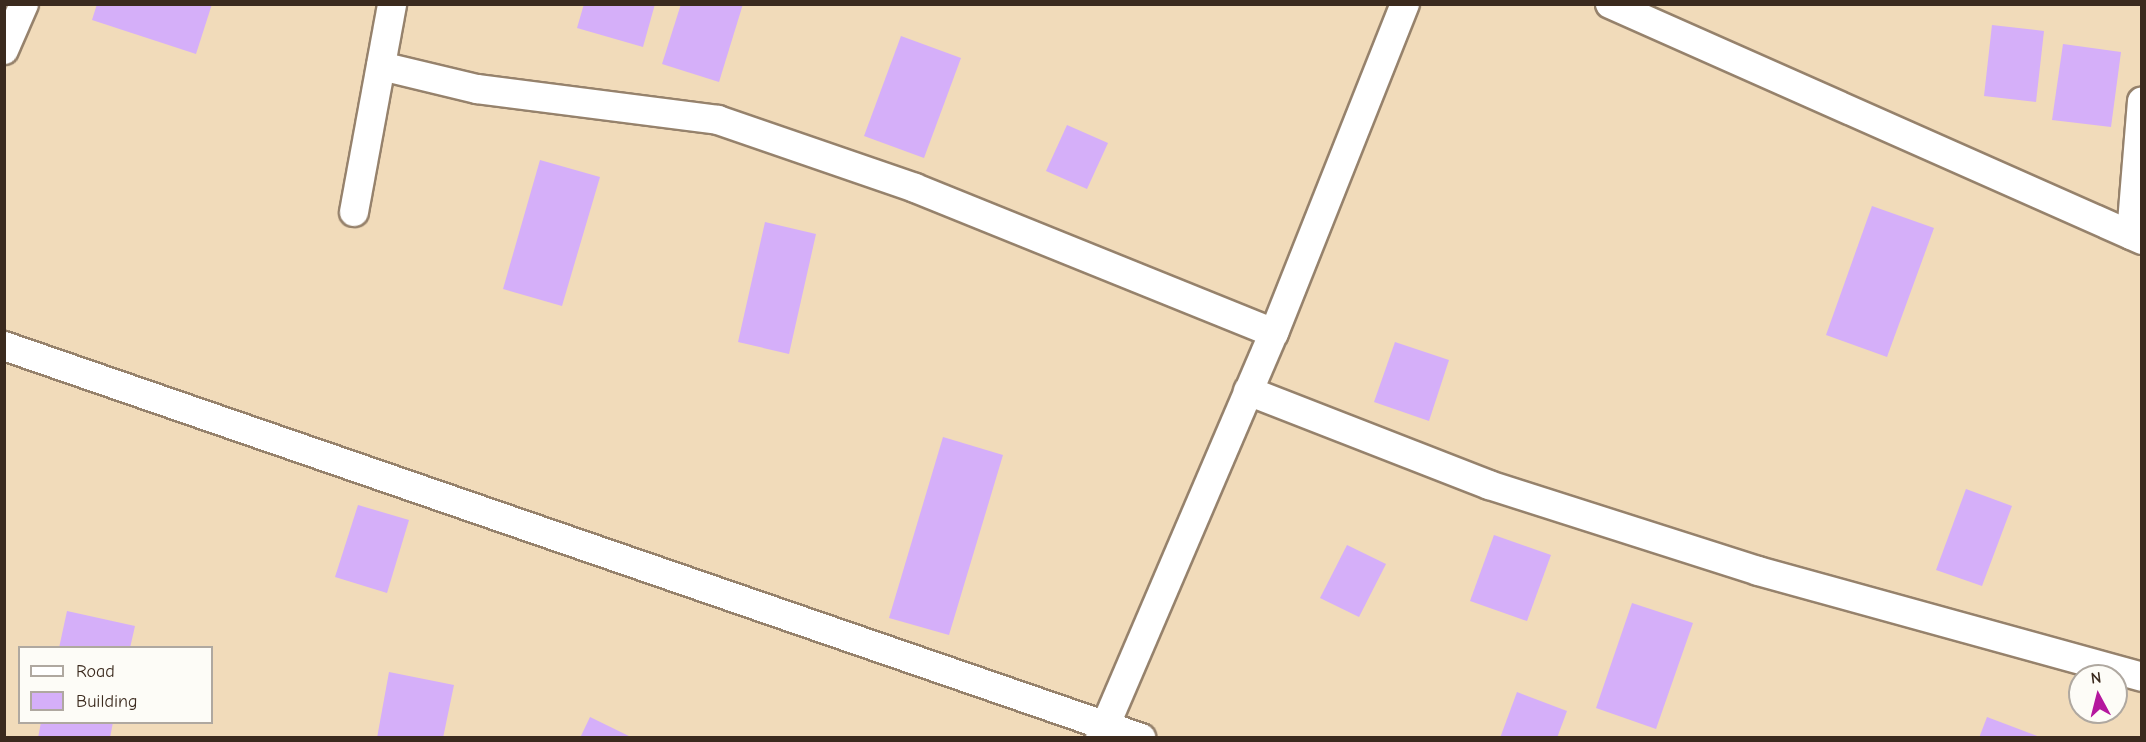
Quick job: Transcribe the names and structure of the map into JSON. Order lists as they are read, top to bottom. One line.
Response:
{"legend":["Road","Building"],"north":"top"}
